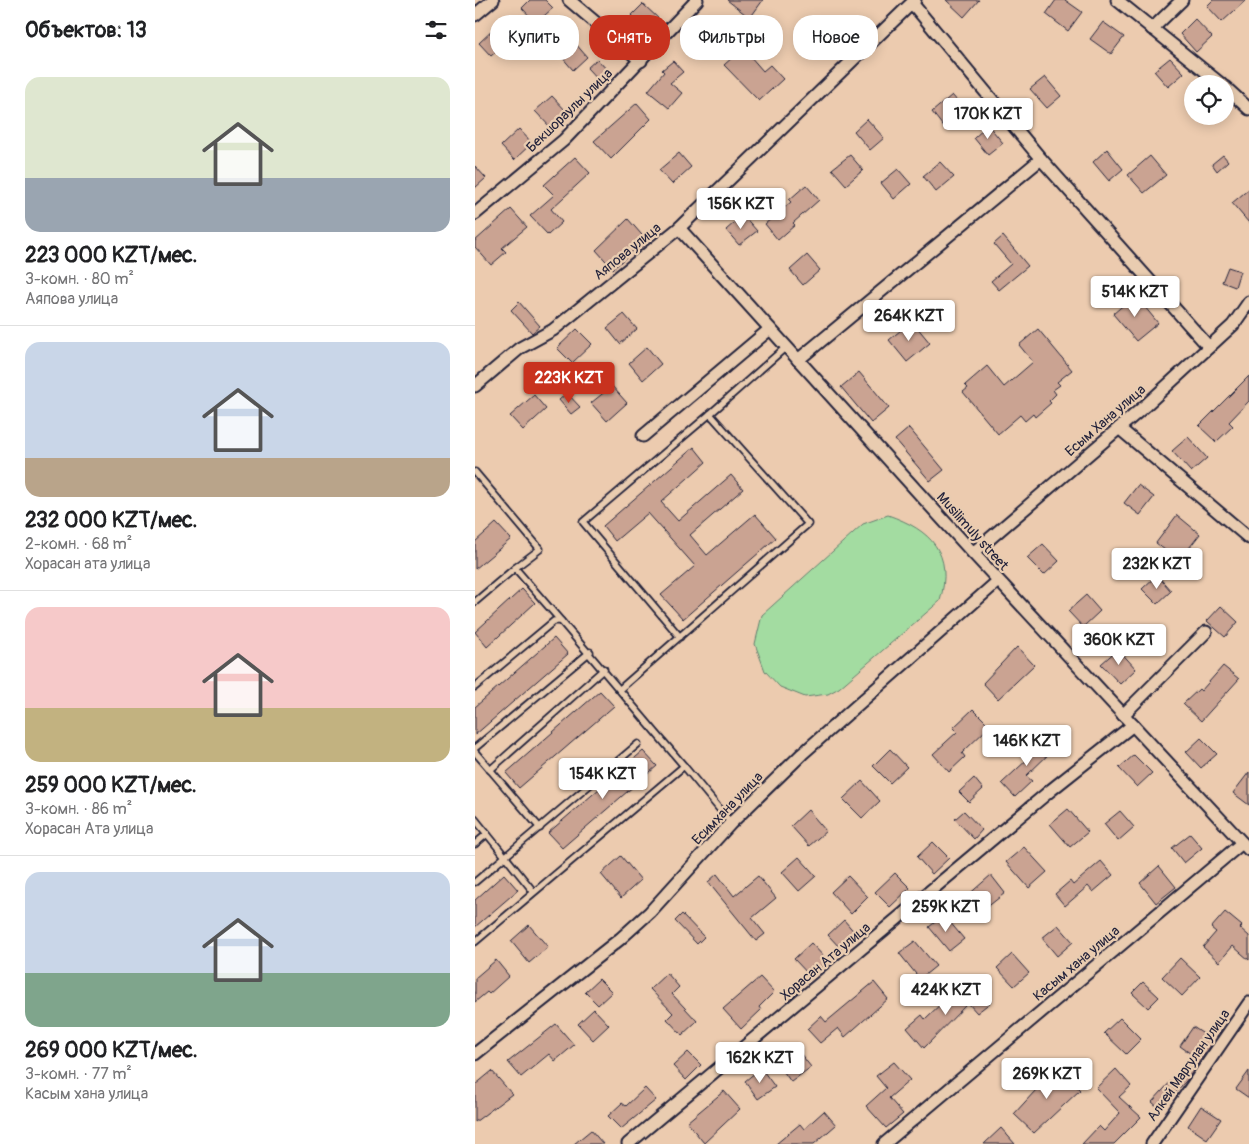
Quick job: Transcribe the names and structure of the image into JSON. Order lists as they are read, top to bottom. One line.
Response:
{"streets":{"street":["Бекшораулы улица","Аяпова улица","Есым Хана улица","Musilimuly street","Есимхана улица","Хорасан Ата улица","Касым хана улица","Алкей Маргулан улица"]},"crossings":[["Аяпова улица","Musilimuly street"],["Есым Хана улица","Musilimuly street"],["Musilimuly street","Есимхана улица"],["Musilimuly street","Хорасан Ата улица"],["Musilimuly street","Касым хана улица"]],"page":{"heading":"Объектов: 13","chip":["Купить","Снять","Фильтры","Новое"],"list":[{"name":"223 000 KZT/мес.","note":"3-комн. · 80 m² · Аяпова улица"},{"name":"232 000 KZT/мес.","note":"2-комн. · 68 m² · Хорасан ата улица"},{"name":"259 000 KZT/мес.","note":"3-комн. · 86 m² · Хорасан Ата улица"},{"name":"269 000 KZT/мес.","note":"3-комн. · 77 m² · Касым хана улица"}],"price":["170K KZT","156K KZT","514K KZT","264K KZT","223K KZT","232K KZT","360K KZT","146K KZT","154K KZT","259K KZT","424K KZT","162K KZT","269K KZT"]}}
